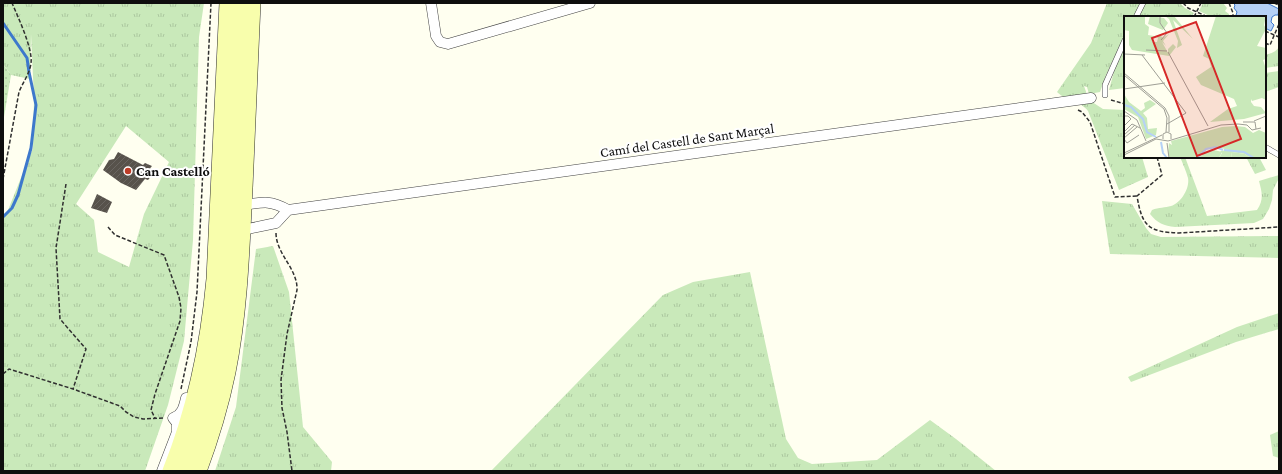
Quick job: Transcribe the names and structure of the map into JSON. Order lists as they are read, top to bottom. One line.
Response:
{"streets":{"street":["Camí del Castell de Sant Marçal"]},"places":["Can Castelló"]}
